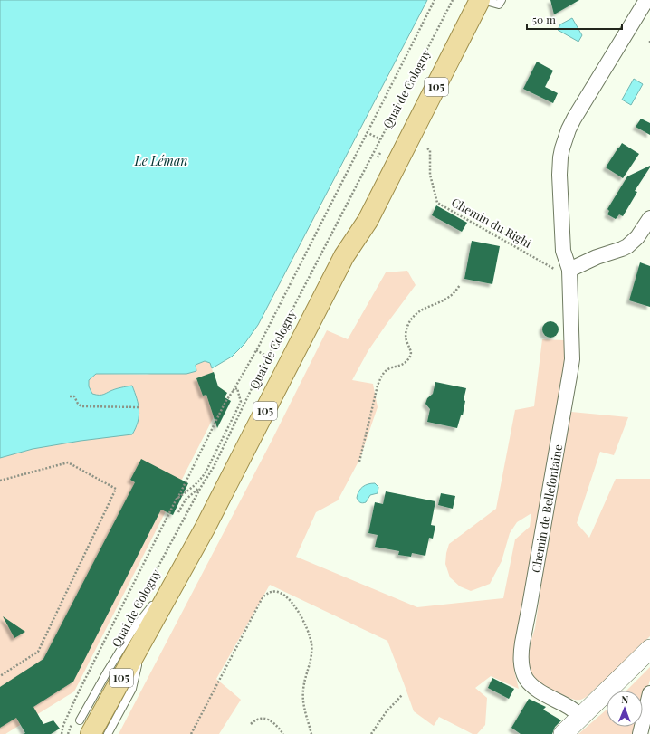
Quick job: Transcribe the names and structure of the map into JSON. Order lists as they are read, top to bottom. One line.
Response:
{"streets":{"main road":["105","Quai de Cologny"],"street":["Chemin de Bellefontaine"],"path":["Chemin du Righi"]},"crossings":[["Chemin du Righi","Chemin de Bellefontaine"]],"water":["Le Léman"],"scale_bar":"50 m","north":"top"}
